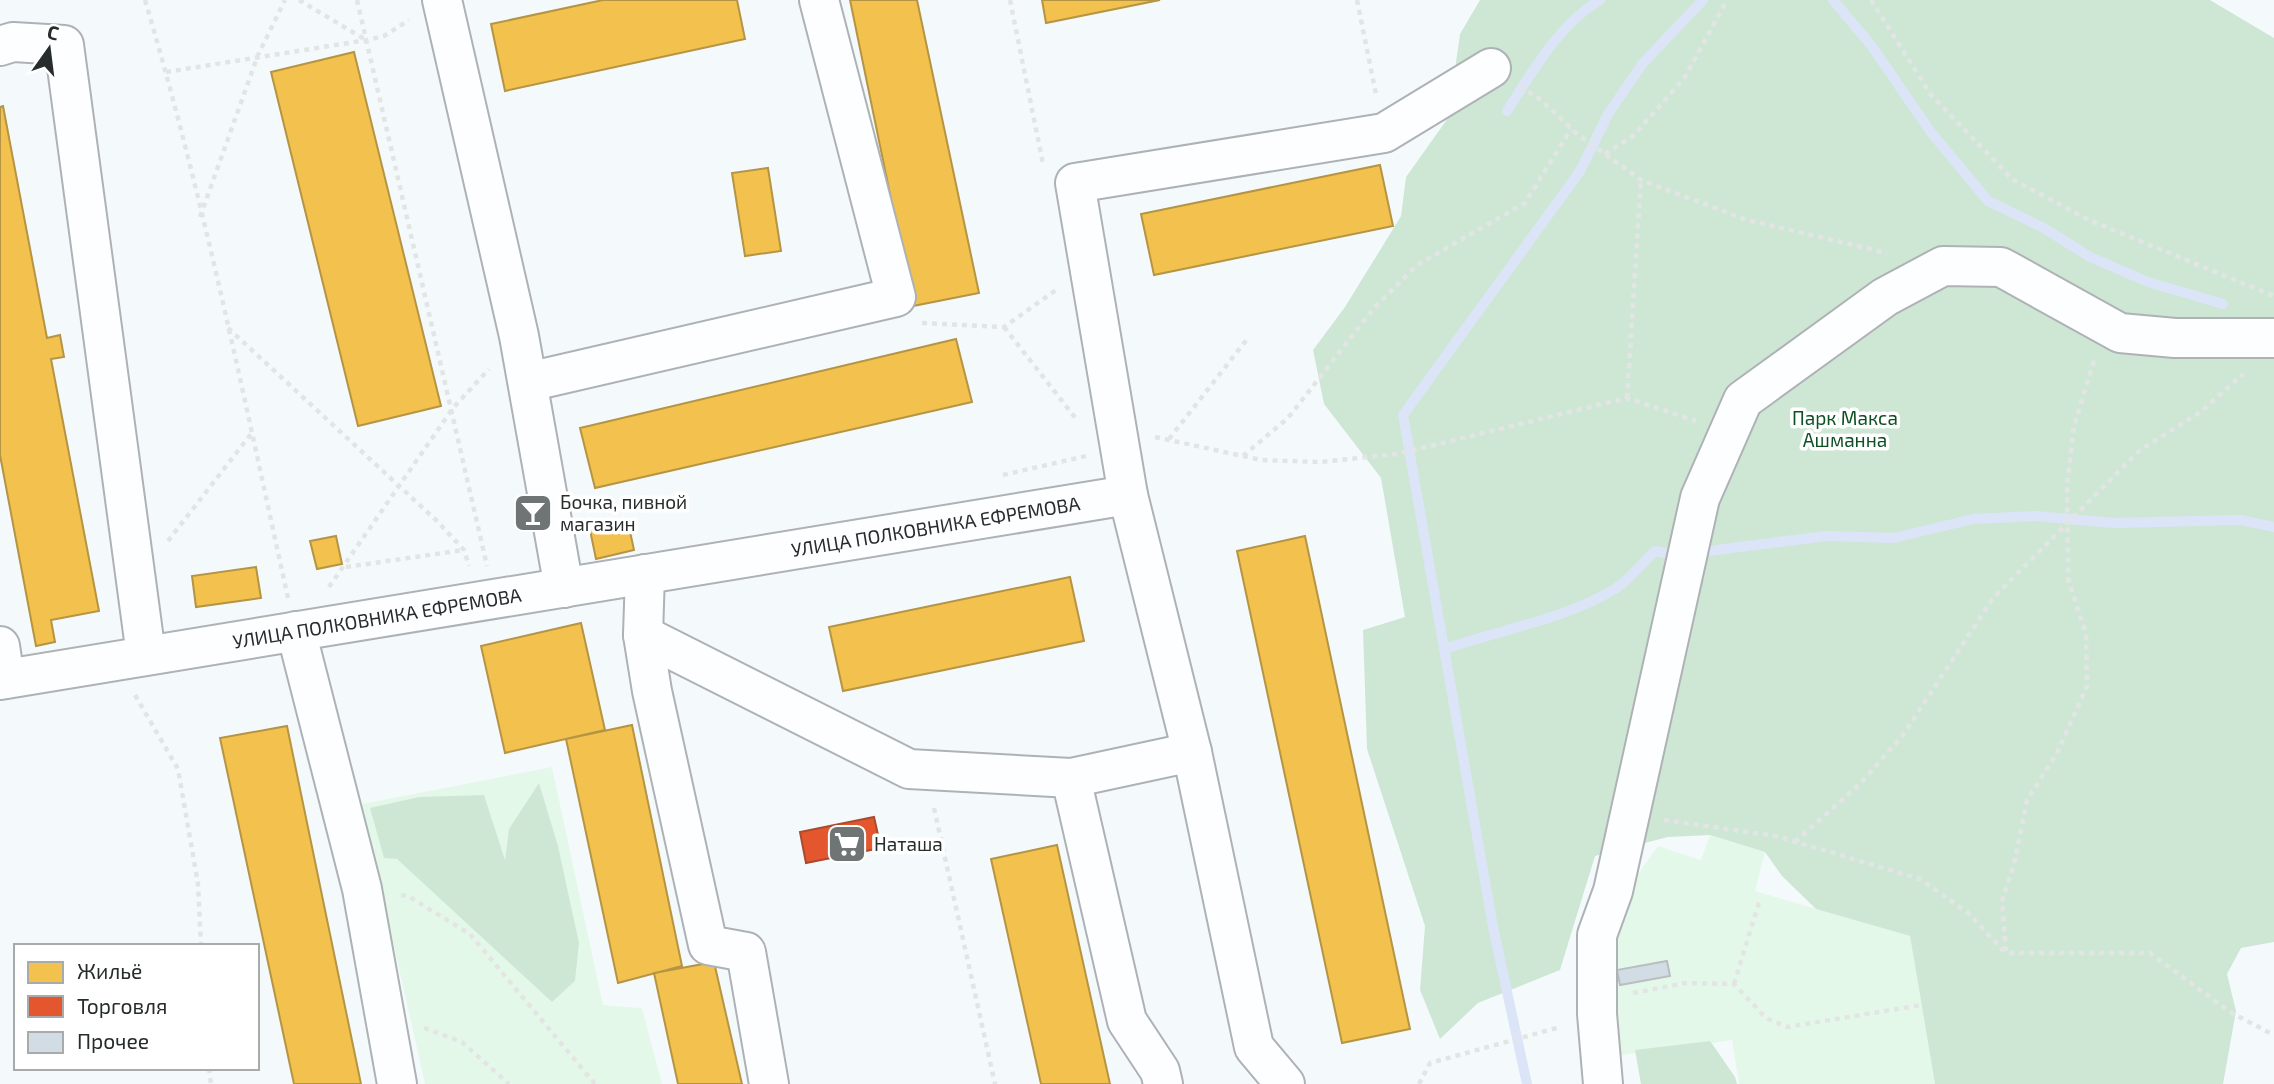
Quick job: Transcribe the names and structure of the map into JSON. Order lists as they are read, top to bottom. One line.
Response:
{"streets":{"street":["УЛИЦА ПОЛКОВНИКА ЕФРЕМОВА"]},"parks":["Парк Макса Ашманна"],"places":{"bar":["Бочка, пивной магазин"],"supermarket":["Наташа"]},"legend":["Жильё","Торговля","Прочее"],"north":"top"}
